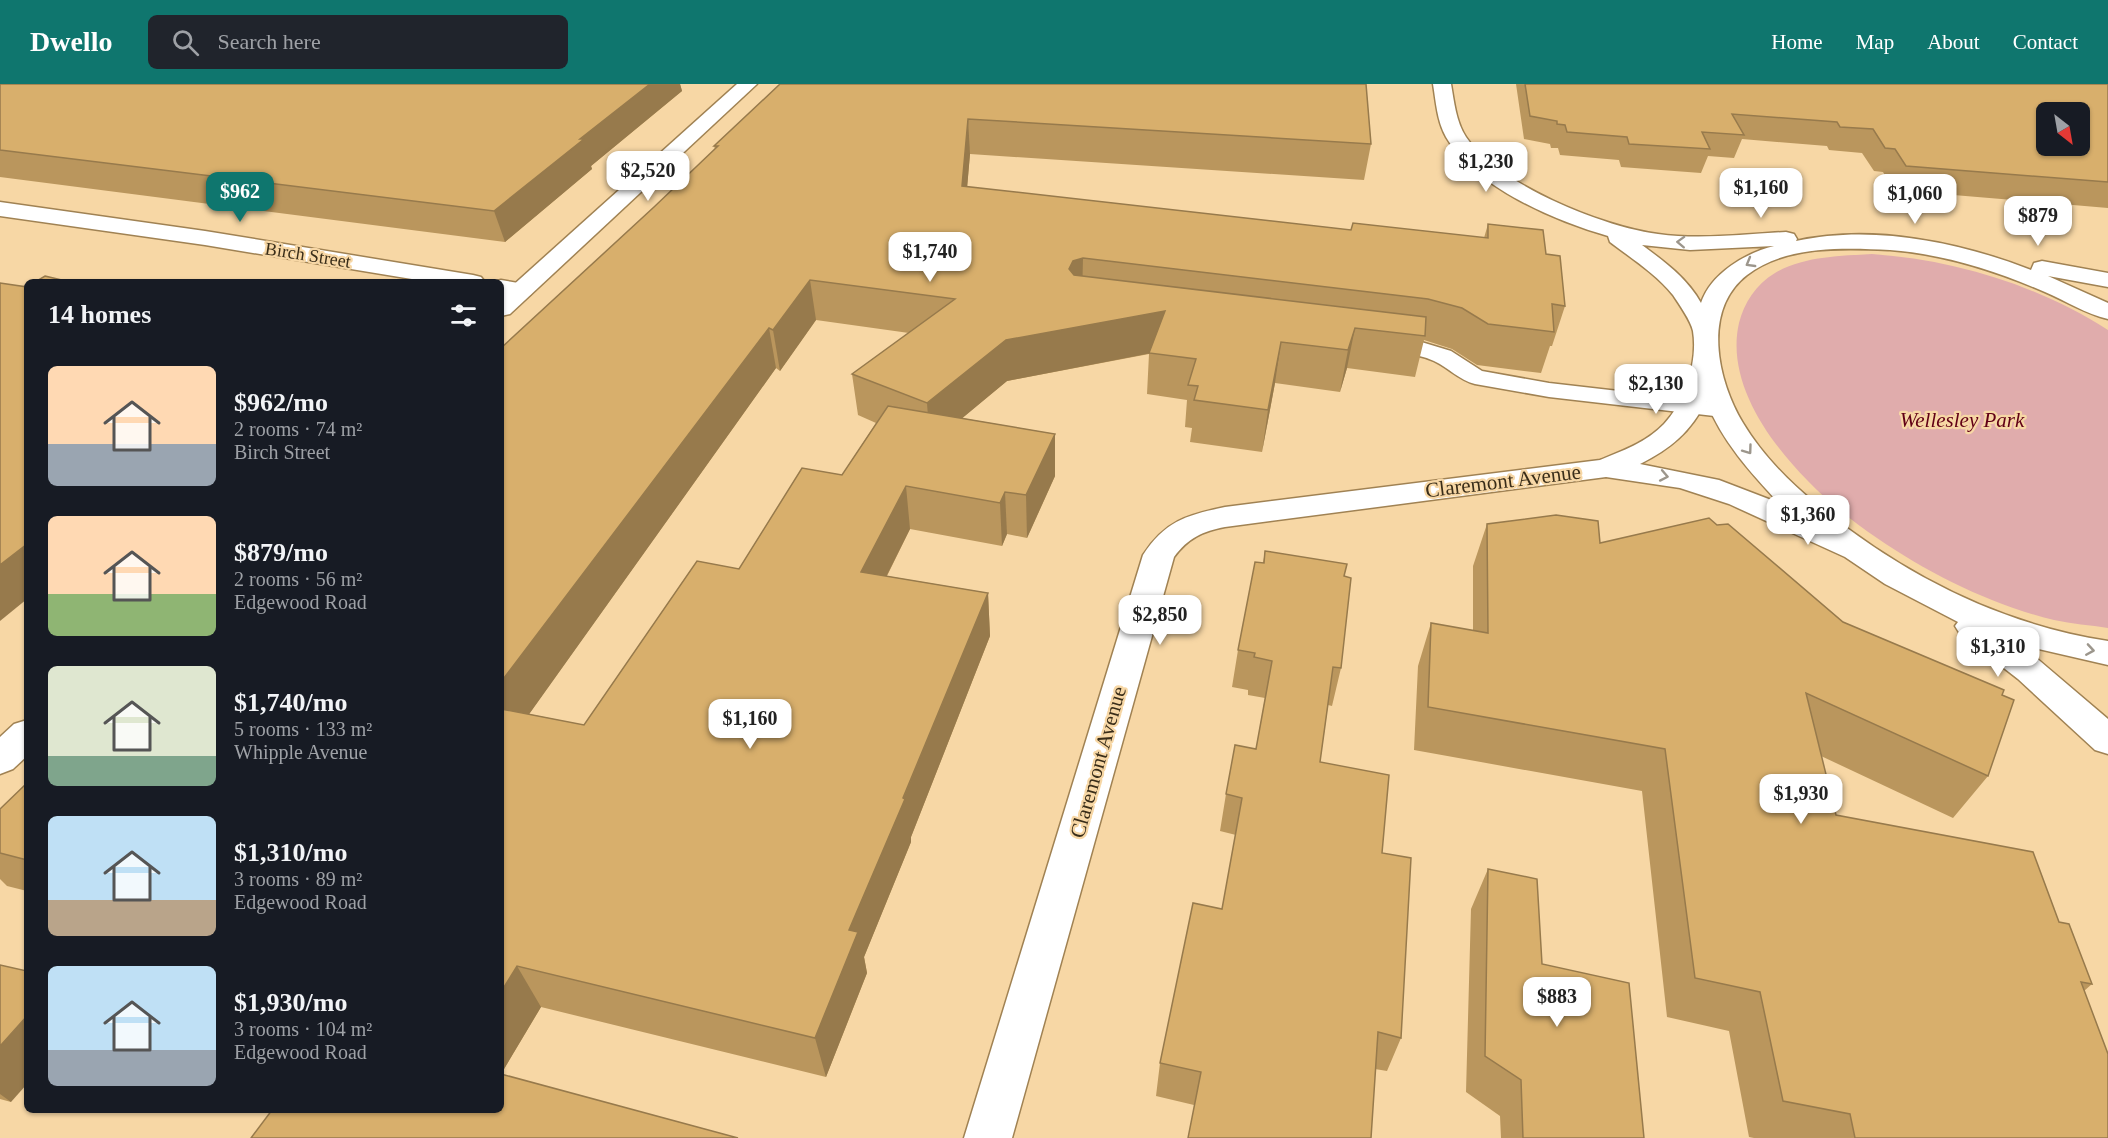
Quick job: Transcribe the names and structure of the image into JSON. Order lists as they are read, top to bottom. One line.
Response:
{"streets":{"street":["Birch Street","Claremont Avenue"]},"parks":["Wellesley Park"],"north":"bottom right","page":{"header":"Dwello","search":"Search here","nav":["Home","Map","About","Contact"],"price":["$1,230","$2,520","$1,160","$962","$1,060","$879","$1,740","$2,130","$1,360","$2,850","$1,310","$1,160","$1,930","$883"],"heading":"14 homes","list":[{"name":"$962/mo","note":"2 rooms · 74 m² · Birch Street"},{"name":"$879/mo","note":"2 rooms · 56 m² · Edgewood Road"},{"name":"$1,740/mo","note":"5 rooms · 133 m² · Whipple Avenue"},{"name":"$1,310/mo","note":"3 rooms · 89 m² · Edgewood Road"},{"name":"$1,930/mo","note":"3 rooms · 104 m² · Edgewood Road"}]}}
